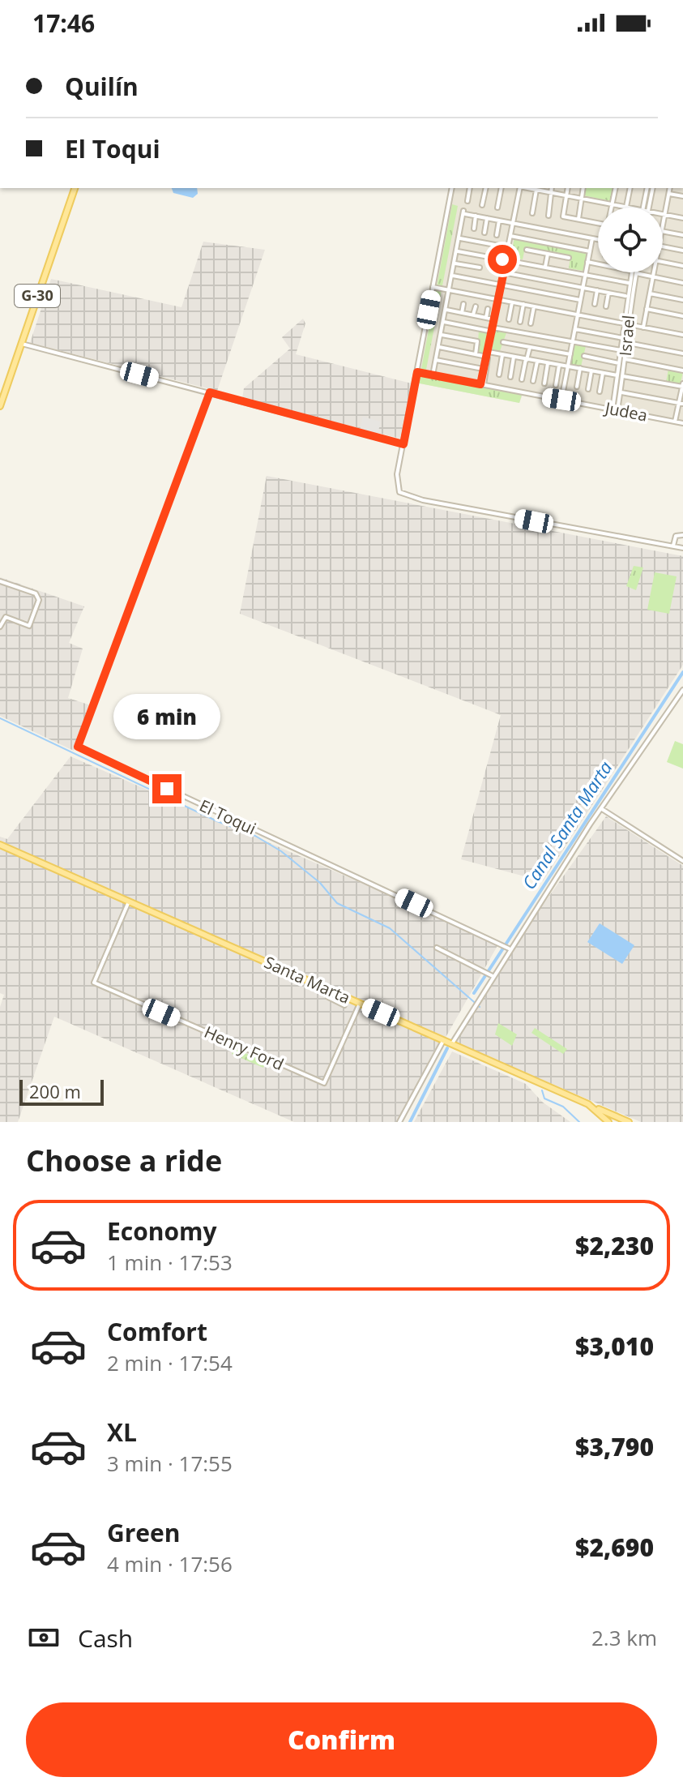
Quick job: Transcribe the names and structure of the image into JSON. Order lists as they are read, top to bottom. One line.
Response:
{"streets":{"main road":["G-30","Santa Marta"],"street":["Israel","Judea","El Toqui","Henry Ford"]},"crossings":[["Israel","Judea"],["Santa Marta","Henry Ford"]],"water":["Canal Santa Marta"],"scale_bar":"200 m","page":{"status":"17:46","banner":["Quilín","El Toqui"],"bubble":"6 min","scale":"200 m","heading":"Choose a ride","list":[{"name":"Economy","note":"1 min · 17:53","value":"$2,230"},{"name":"Comfort","note":"2 min · 17:54","value":"$3,010"},{"name":"XL","note":"3 min · 17:55","value":"$3,790"},{"name":"Green","note":"4 min · 17:56","value":"$2,690"}],"pay":["Cash","2.3 km"],"buttons":"Confirm"}}
